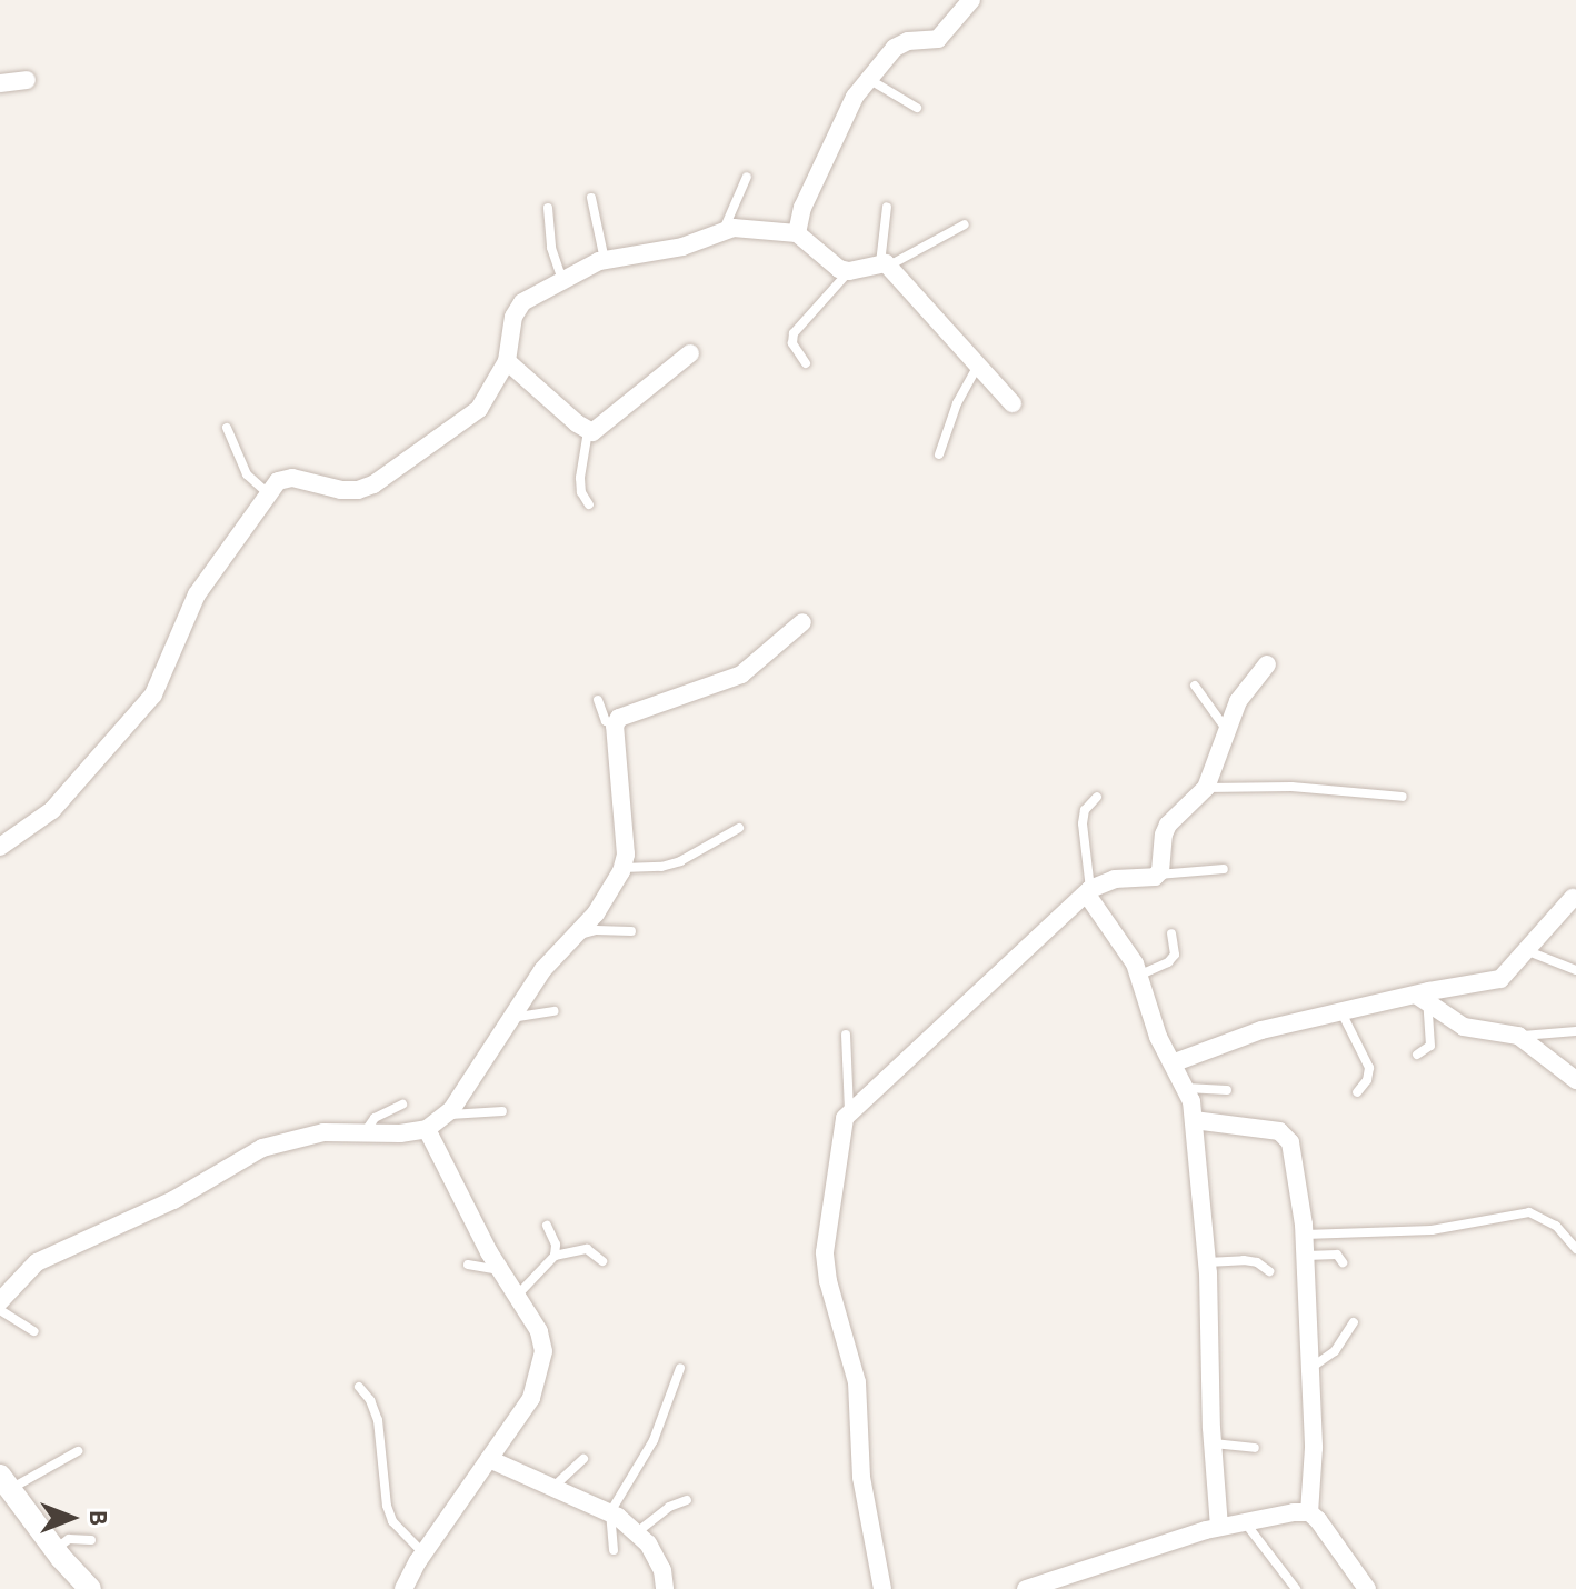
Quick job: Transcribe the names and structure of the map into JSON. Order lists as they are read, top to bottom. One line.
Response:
{"north":"right"}
